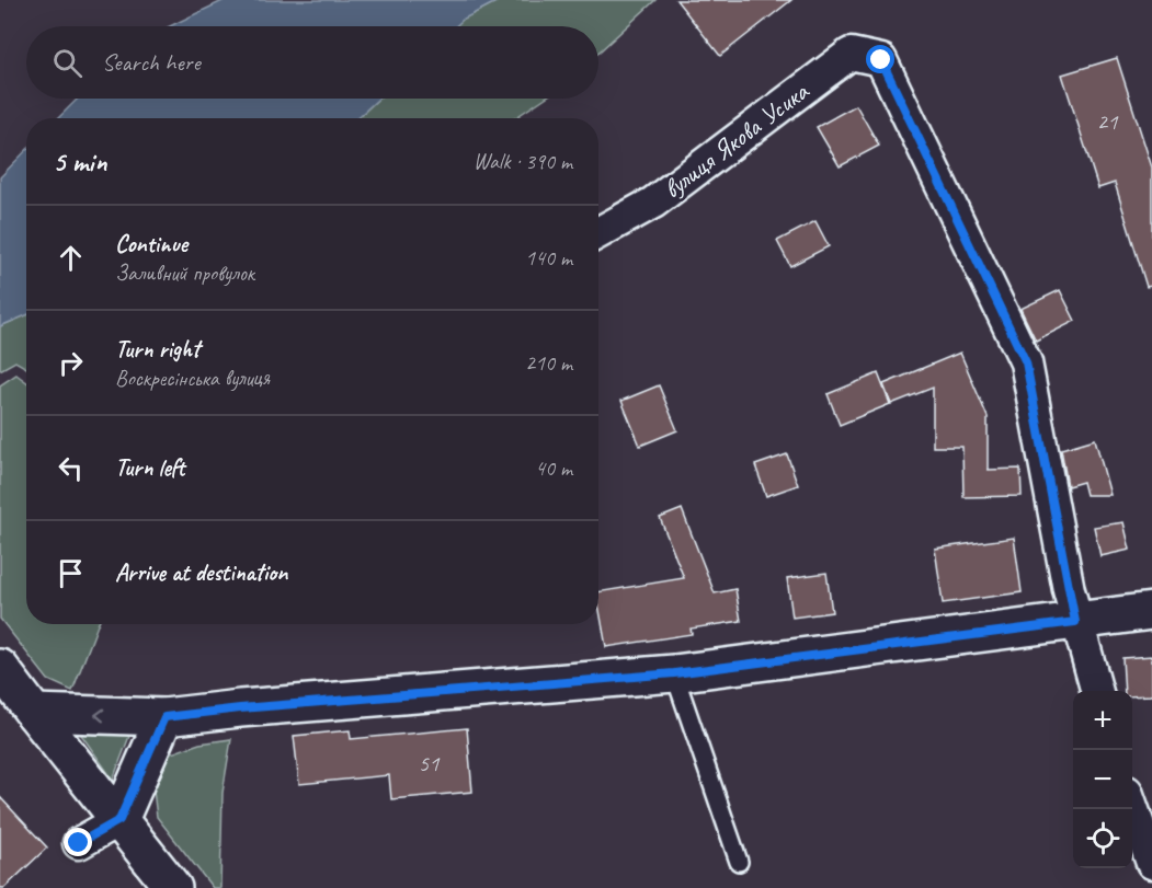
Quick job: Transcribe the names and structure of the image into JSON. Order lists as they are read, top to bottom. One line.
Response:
{"streets":{"street":["вулиця Якова Усика"]},"house_numbers":["21","51"],"page":{"search":"Search here","heading":["5 min","Walk · 390 m"],"list":[["Continue","Заливний провулок","140 m"],["Turn right","Воскресінська вулиця","210 m"],["Turn left","40 m"],"Arrive at destination"],"map_buttons":["+","−"]}}
